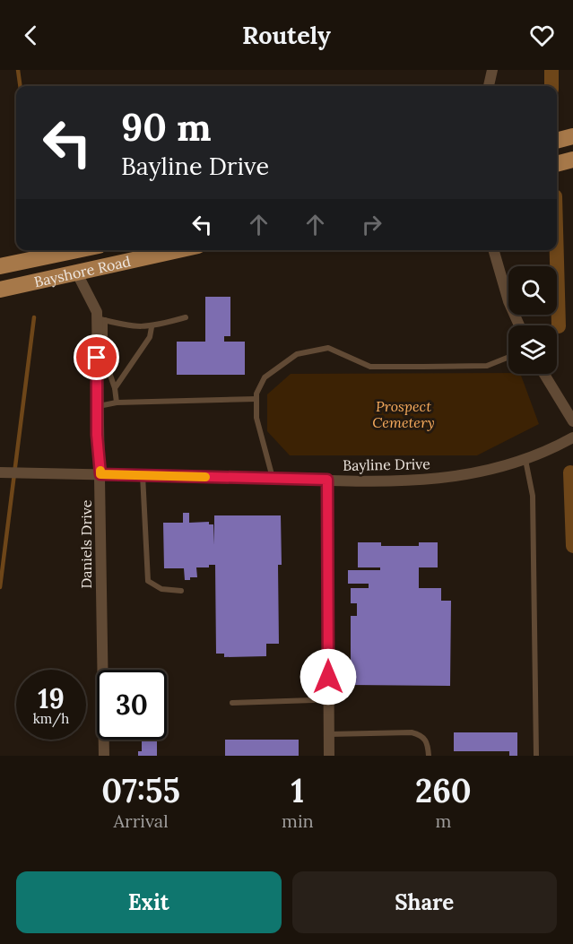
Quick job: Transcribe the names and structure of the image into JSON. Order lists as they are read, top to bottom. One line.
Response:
{"streets":{"main road":["Bayshore Road"],"street":["Bayline Drive","Daniels Drive"]},"crossings":[["Bayshore Road","Daniels Drive"],["Bayline Drive","Daniels Drive"]],"parks":["Prospect Cemetery"],"page":{"header":"Routely","turn":["90 m","Bayline Drive"],"speed":"19 km/h","limit":"30","eta":["07:55","Arrival","1","min","260","m"],"buttons":["Exit","Share"]}}
